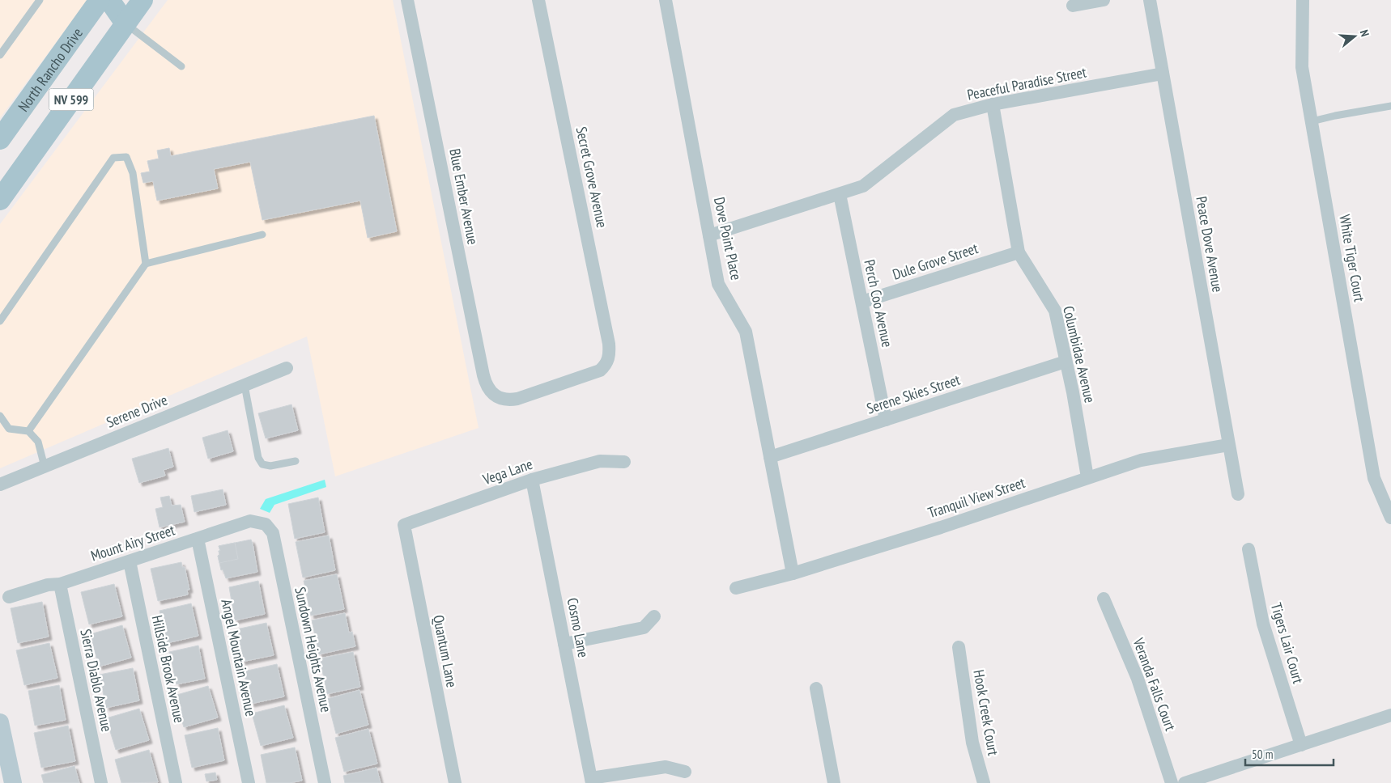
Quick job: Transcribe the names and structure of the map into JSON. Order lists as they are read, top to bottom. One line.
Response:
{"streets":{"main road":["North Rancho Drive","NV 599"],"street":["Peaceful Paradise Street","Secret Grove Avenue","Blue Ember Avenue","Dove Point Place","Peace Dove Avenue","White Tiger Court","Dule Grove Street","Perch Coo Avenue","Columbidae Avenue","Serene Skies Street","Serene Drive","Vega Lane","Tranquil View Street","Mount Airy Street","Cosmo Lane","Tigers Lair Court","Sundown Heights Avenue","Quantum Lane","Angel Mountain Avenue","Hillside Brook Avenue","Sierra Diablo Avenue","Veranda Falls Court","Hook Creek Court"]},"crossings":[["Peaceful Paradise Street","Dove Point Place"],["Peaceful Paradise Street","Peace Dove Avenue"],["Peaceful Paradise Street","Perch Coo Avenue"],["Peaceful Paradise Street","Columbidae Avenue"],["Secret Grove Avenue","Blue Ember Avenue"],["Dove Point Place","Serene Skies Street"],["Dove Point Place","Tranquil View Street"],["Peace Dove Avenue","Tranquil View Street"],["Dule Grove Street","Perch Coo Avenue"],["Dule Grove Street","Columbidae Avenue"],["Perch Coo Avenue","Serene Skies Street"],["Columbidae Avenue","Serene Skies Street"],["Columbidae Avenue","Tranquil View Street"],["Vega Lane","Cosmo Lane"],["Vega Lane","Quantum Lane"],["Mount Airy Street","Sundown Heights Avenue"],["Mount Airy Street","Angel Mountain Avenue"],["Mount Airy Street","Hillside Brook Avenue"],["Mount Airy Street","Sierra Diablo Avenue"]],"scale_bar":"50 m","north":"right"}
